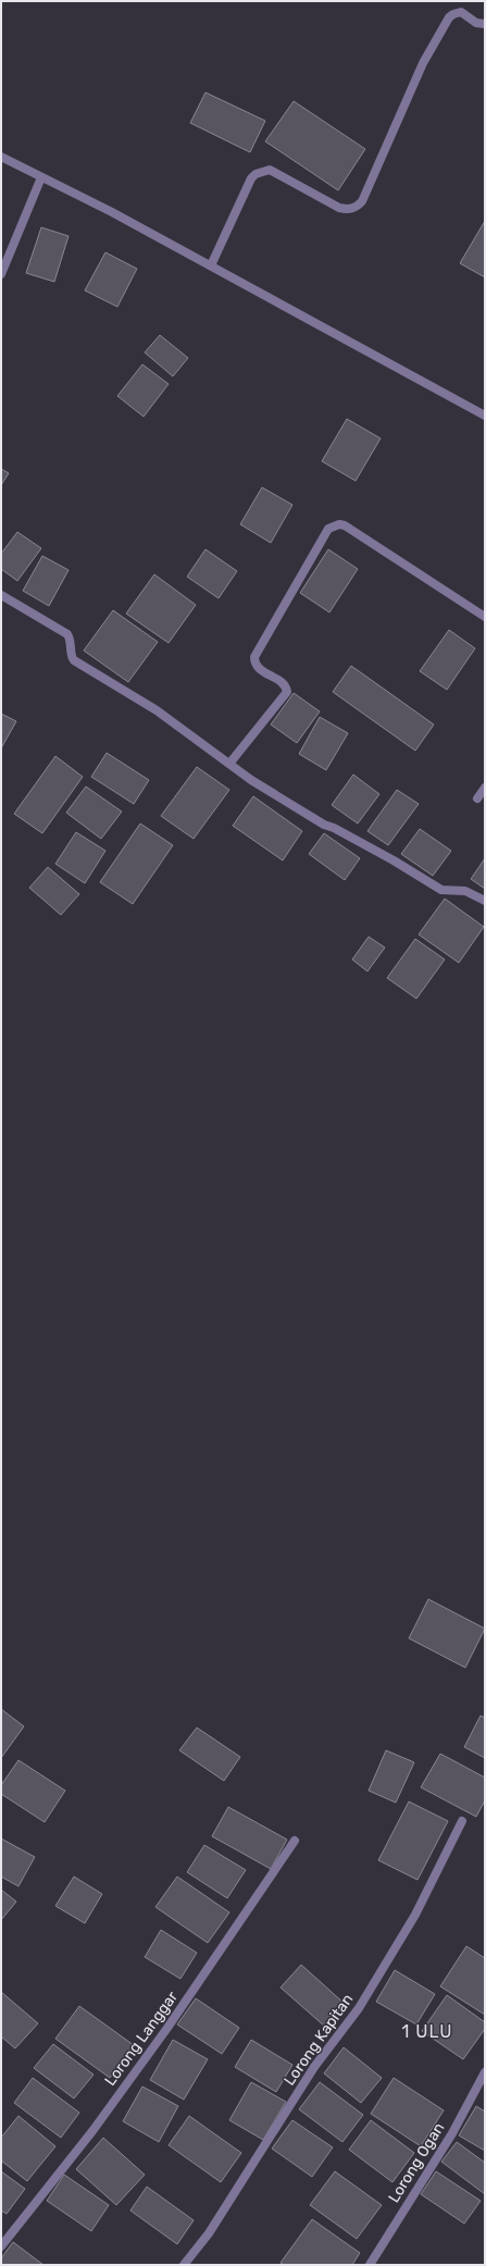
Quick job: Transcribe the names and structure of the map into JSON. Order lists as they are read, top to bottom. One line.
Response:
{"streets":{"street":["Lorong Langgar","Lorong Kapitan","Lorong Ogan"]},"districts":["1 ULU"]}
